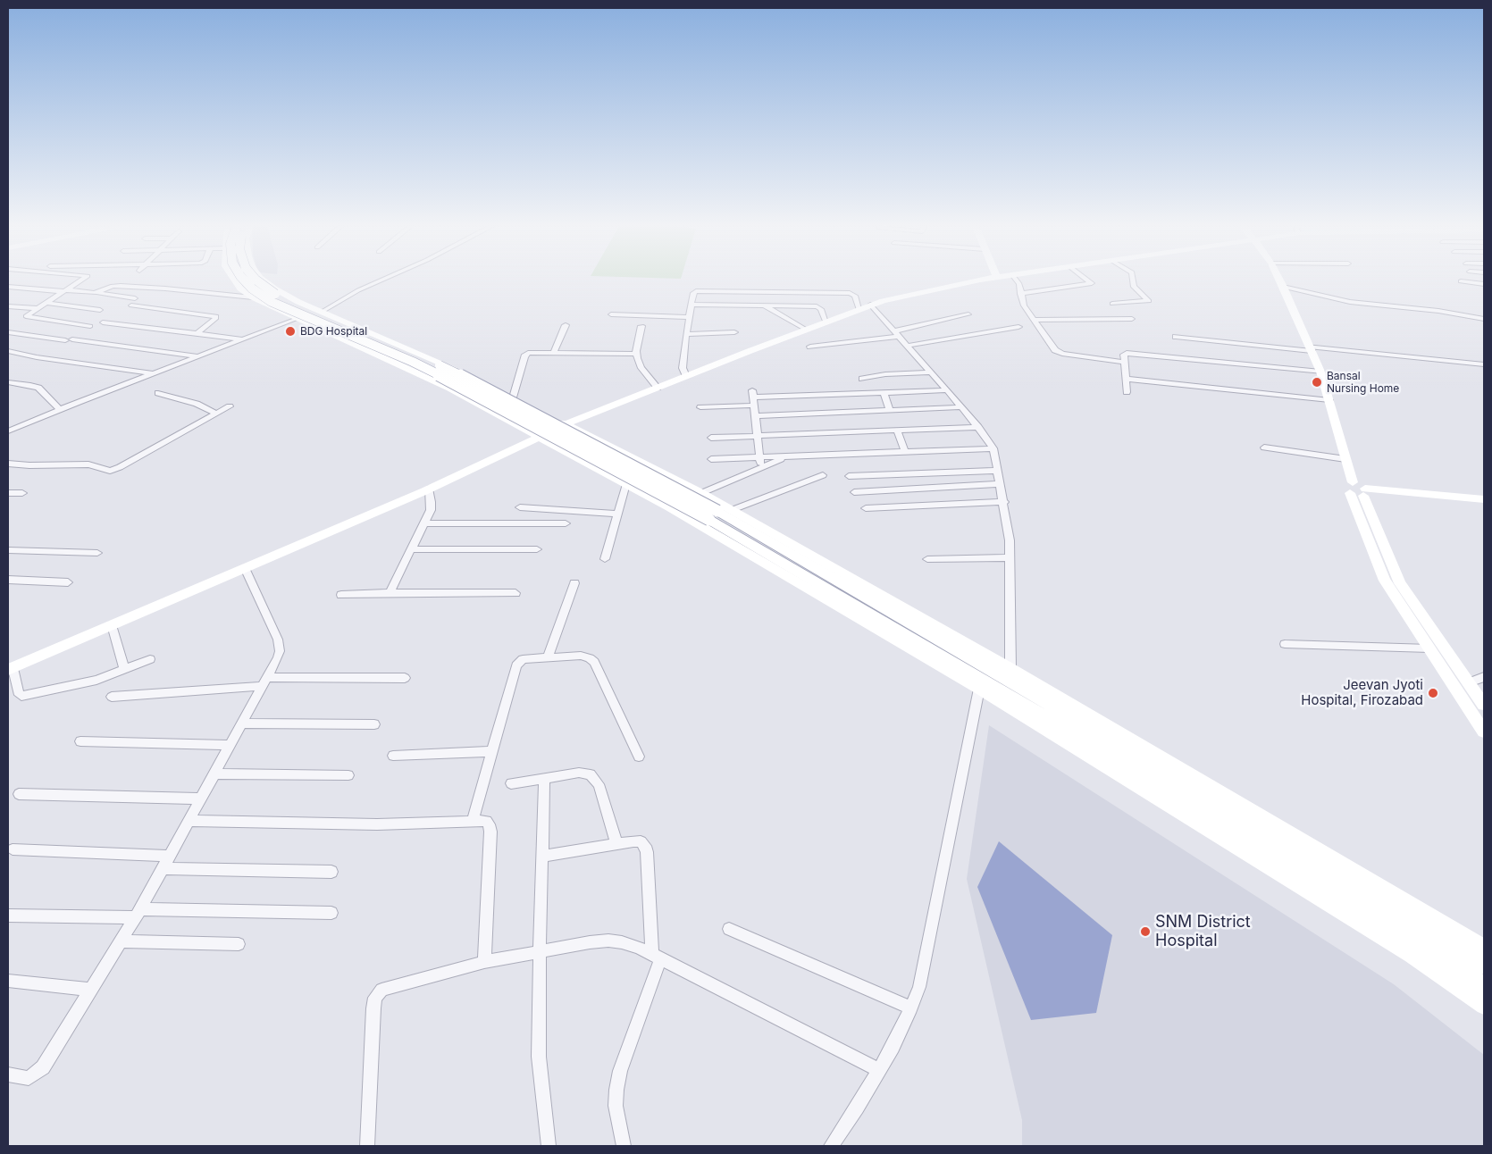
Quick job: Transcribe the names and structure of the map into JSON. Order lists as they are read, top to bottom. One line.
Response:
{"places":["BDG Hospital","Bansal Nursing Home","Jeevan Jyoti Hospital, Firozabad","SNM District Hospital"]}
